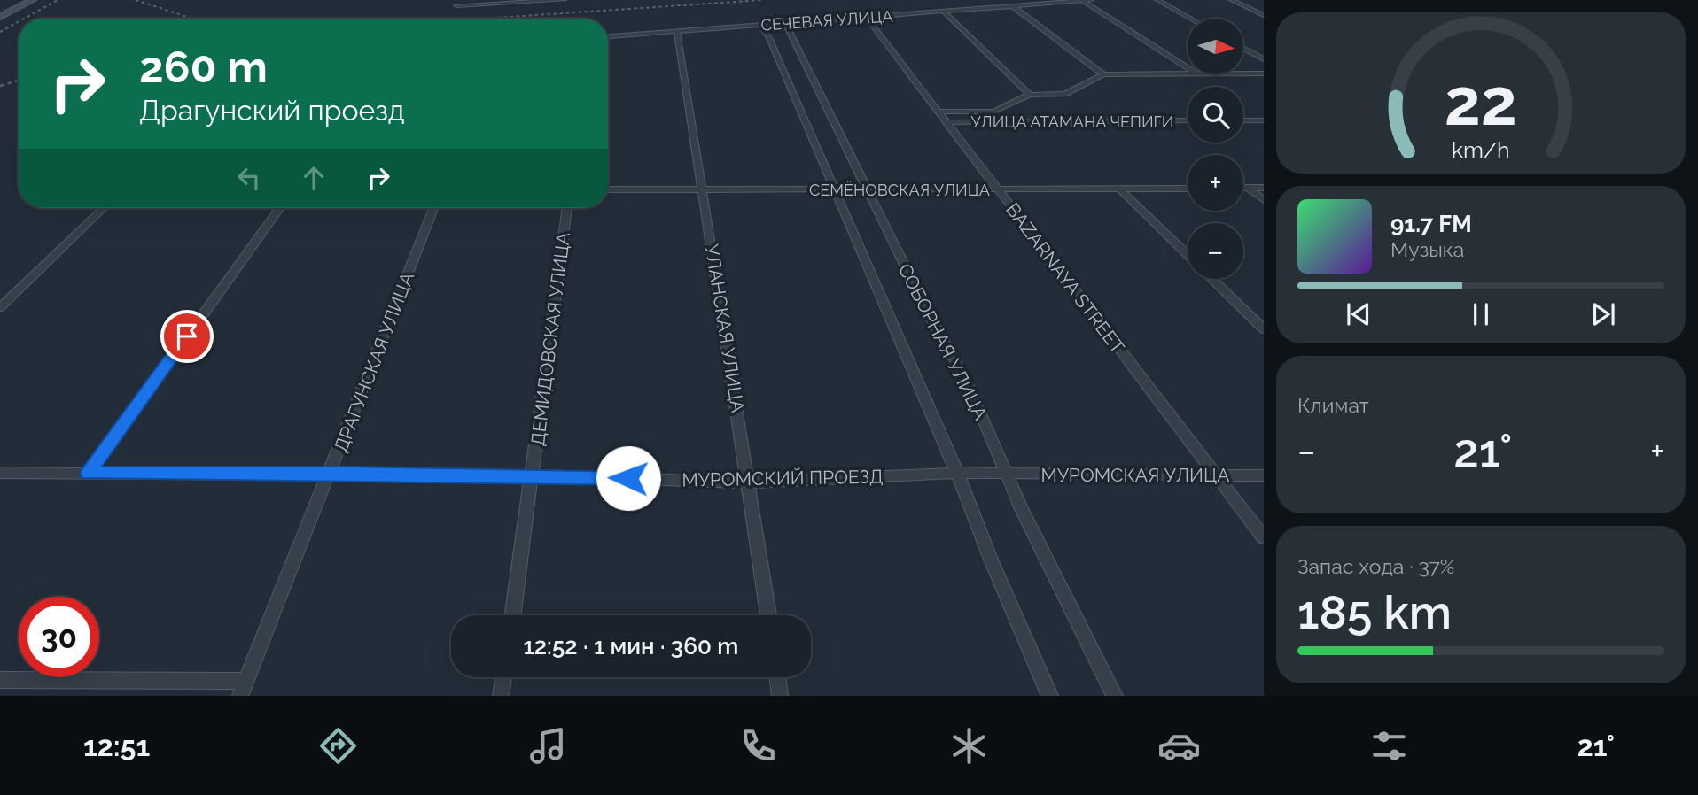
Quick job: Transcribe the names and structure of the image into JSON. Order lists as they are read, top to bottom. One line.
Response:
{"streets":{"street":["СЕЧЕВАЯ УЛИЦА","УЛИЦА АТАМАНА ЧЕПИГИ","СЕМЁНОВСКАЯ УЛИЦА","BAZARNAYA STREET","УЛАНСКАЯ УЛИЦА","ДЕМИДОВСКАЯ УЛИЦА","СОБОРНАЯ УЛИЦА","ДРАГУНСКАЯ УЛИЦА","МУРОМСКАЯ УЛИЦА","МУРОМСКИЙ ПРОЕЗД"]},"crossings":[["СЕЧЕВАЯ УЛИЦА","BAZARNAYA STREET"],["СЕЧЕВАЯ УЛИЦА","УЛАНСКАЯ УЛИЦА"],["СЕЧЕВАЯ УЛИЦА","СОБОРНАЯ УЛИЦА"],["УЛИЦА АТАМАНА ЧЕПИГИ","BAZARNAYA STREET"],["СЕМЁНОВСКАЯ УЛИЦА","BAZARNAYA STREET"],["СЕМЁНОВСКАЯ УЛИЦА","УЛАНСКАЯ УЛИЦА"],["СЕМЁНОВСКАЯ УЛИЦА","СОБОРНАЯ УЛИЦА"],["BAZARNAYA STREET","МУРОМСКАЯ УЛИЦА"],["УЛАНСКАЯ УЛИЦА","МУРОМСКИЙ ПРОЕЗД"],["ДЕМИДОВСКАЯ УЛИЦА","МУРОМСКИЙ ПРОЕЗД"],["СОБОРНАЯ УЛИЦА","МУРОМСКАЯ УЛИЦА"],["СОБОРНАЯ УЛИЦА","МУРОМСКИЙ ПРОЕЗД"],["ДРАГУНСКАЯ УЛИЦА","МУРОМСКИЙ ПРОЕЗД"],["МУРОМСКАЯ УЛИЦА","МУРОМСКИЙ ПРОЕЗД"]],"north":"right","page":{"map_buttons":["+","−"],"turn":["260 m","Драгунский проезд"],"song":["91.7 FM","Музыка"],"tile":["Климат",["Запас хода · 37%","185 km"]],"heat":["−","21°","+"],"limit":"30","trip":"12:52 · 1 мин · 360 m","tabs":["12:51","21°"],"gauge":["22","km/h"]}}
